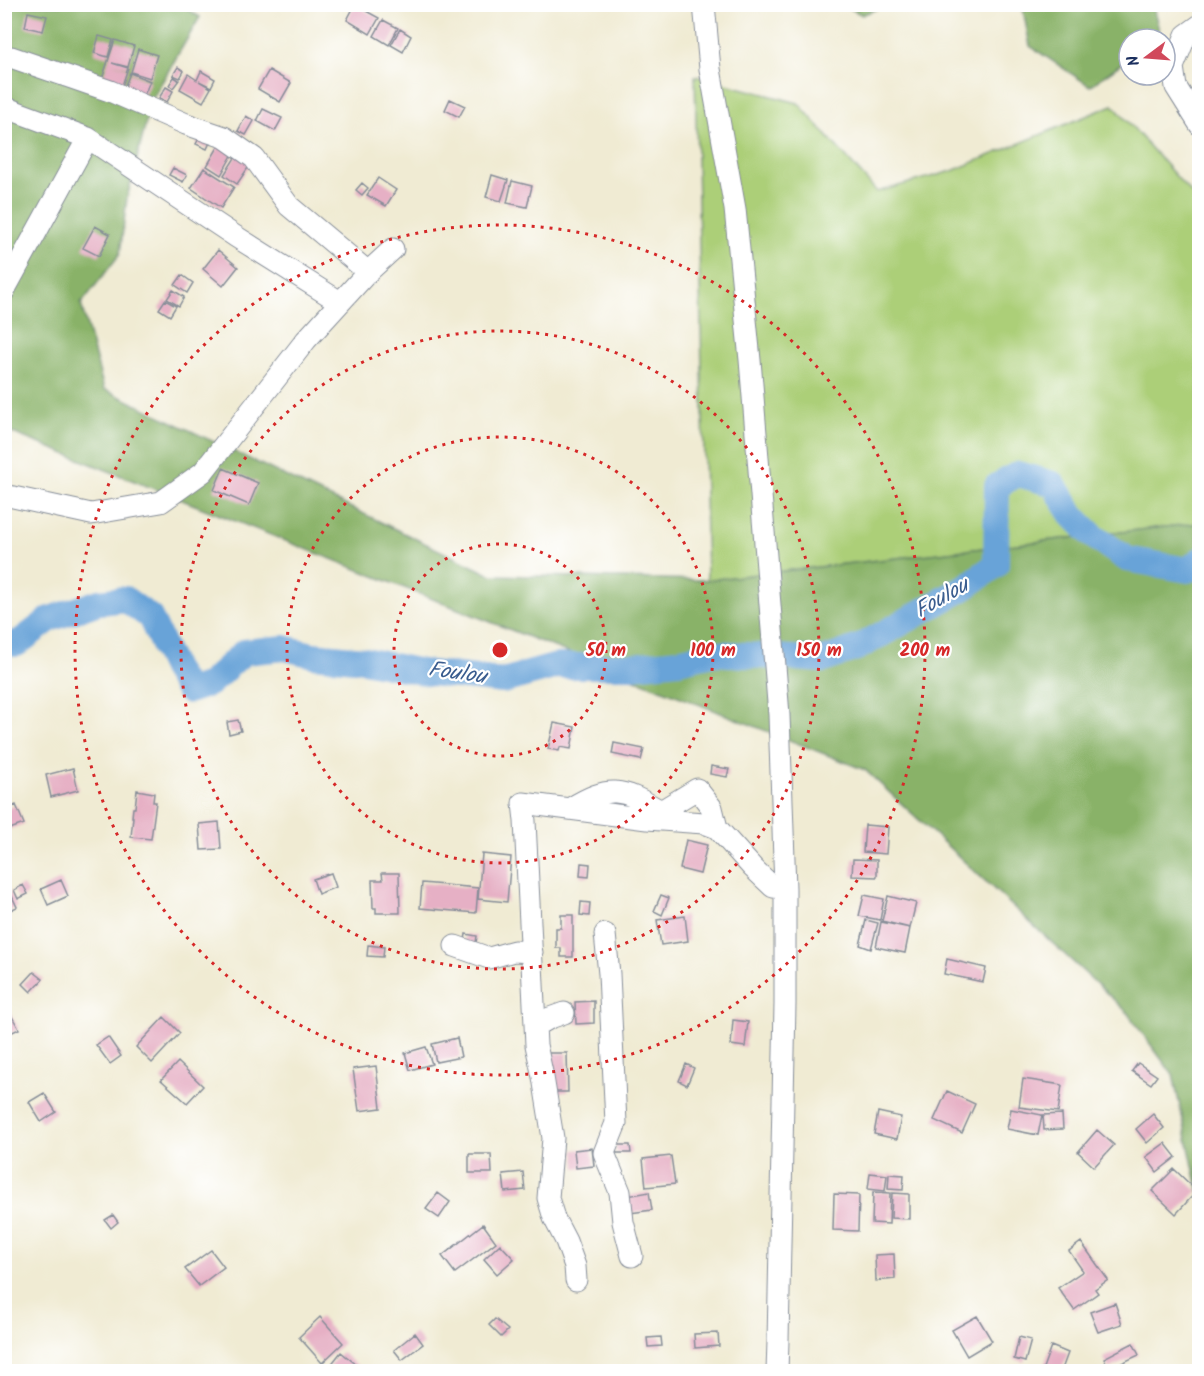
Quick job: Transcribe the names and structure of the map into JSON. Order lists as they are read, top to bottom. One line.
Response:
{"water":["Foulou"],"north":"left","rings":["50 m","100 m","150 m","200 m"]}
